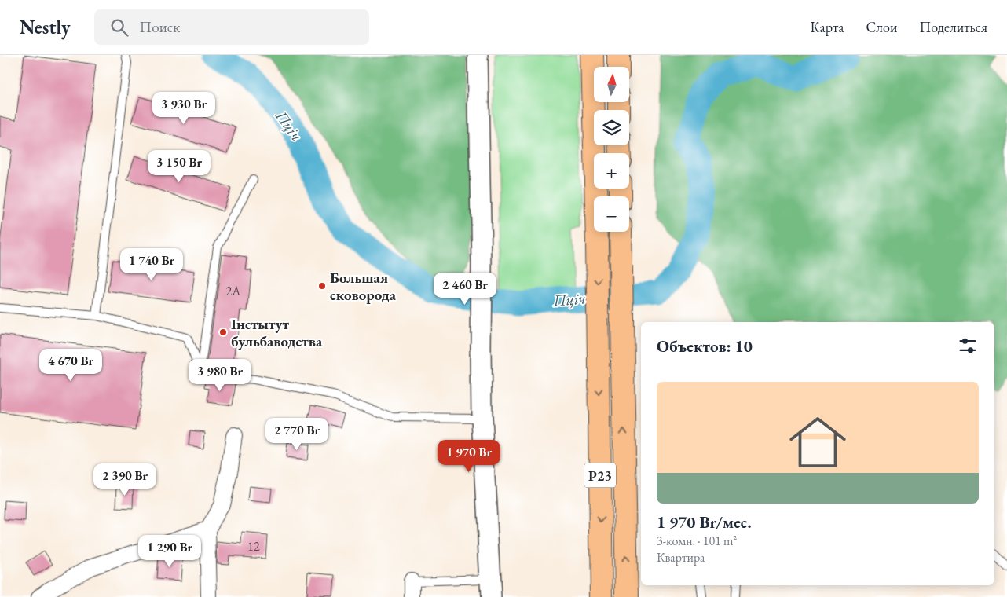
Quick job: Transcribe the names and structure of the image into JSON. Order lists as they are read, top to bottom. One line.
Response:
{"streets":{"highway":["Р23"]},"water":["Пціч"],"places":["Большая сковорода","Інстытут бульбаводства"],"house_numbers":["2А","12"],"north":"top","page":{"header":"Nestly","search":"Поиск","nav":["Карта","Слои","Поделиться"],"map_buttons":["+","−"],"price":["3 930 Br","3 150 Br","1 740 Br","2 460 Br","4 670 Br","3 980 Br","2 770 Br","1 970 Br","2 390 Br","1 290 Br"],"heading":"Объектов: 10","list":[{"name":"1 970 Br/мес.","note":"3-комн. · 101 m² · Квартира"}]}}
